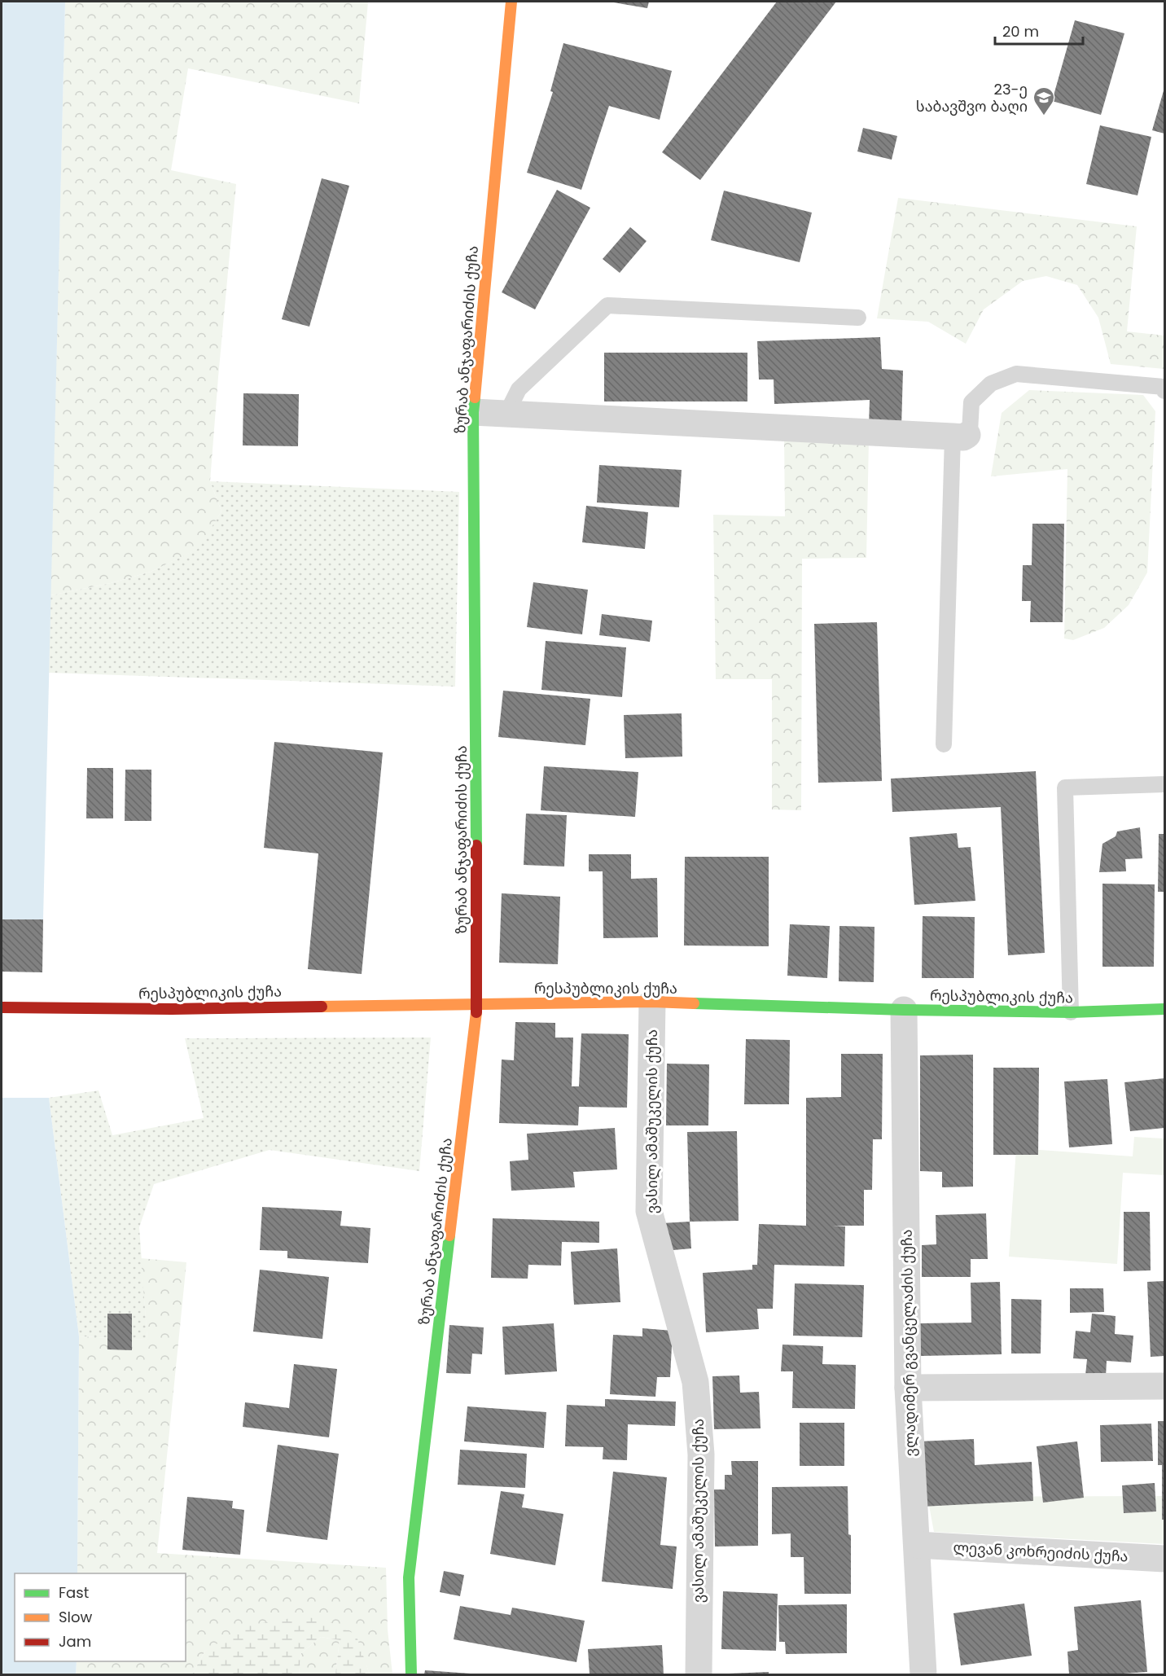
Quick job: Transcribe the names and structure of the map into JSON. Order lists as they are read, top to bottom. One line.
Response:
{"streets":{"street":["ზურაბ ანჯაფარიძის ქუჩა","რესპუბლიკის ქუჩა","ვასილ ამაშუკელის ქუჩა","ვლადიმერ გვანცელაძის ქუჩა","ლევან კოხრეიძის ქუჩა"]},"crossings":[["ზურაბ ანჯაფარიძის ქუჩა","რესპუბლიკის ქუჩა"],["რესპუბლიკის ქუჩა","ვასილ ამაშუკელის ქუჩა"],["რესპუბლიკის ქუჩა","ვლადიმერ გვანცელაძის ქუჩა"],["ვლადიმერ გვანცელაძის ქუჩა","ლევან კოხრეიძის ქუჩა"]],"places":{"school or university":["23-ე საბავშვო ბაღი"]},"legend":["Fast","Slow","Jam"],"scale_bar":"20 m"}
